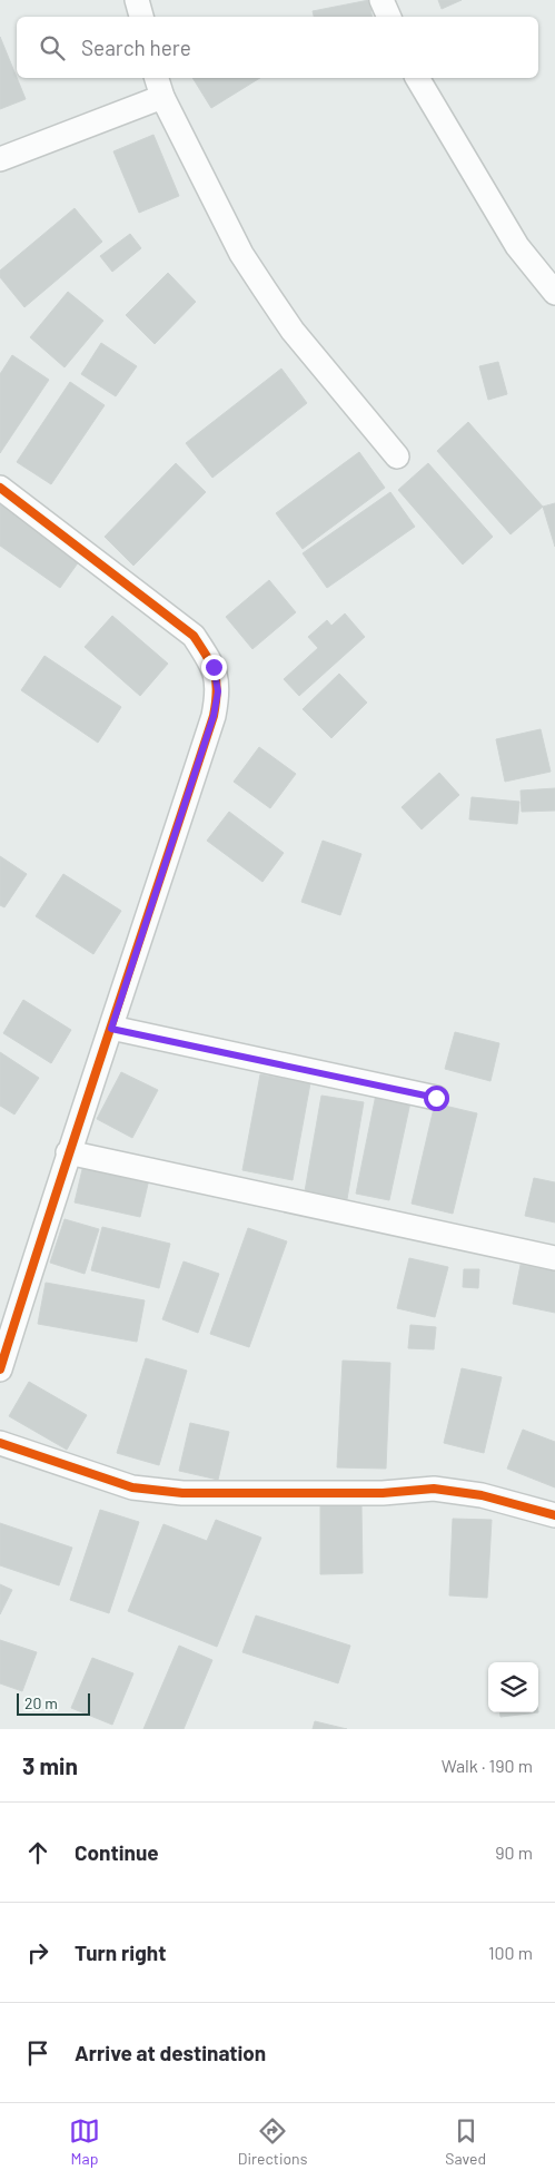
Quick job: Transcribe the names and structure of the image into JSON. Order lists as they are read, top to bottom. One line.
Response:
{"scale_bar":"20 m","page":{"search":"Search here","scale":"20 m","heading":["3 min","Walk · 190 m"],"list":[["Continue","90 m"],["Turn right","100 m"],"Arrive at destination"],"nav":["Map","Directions","Saved"]}}
